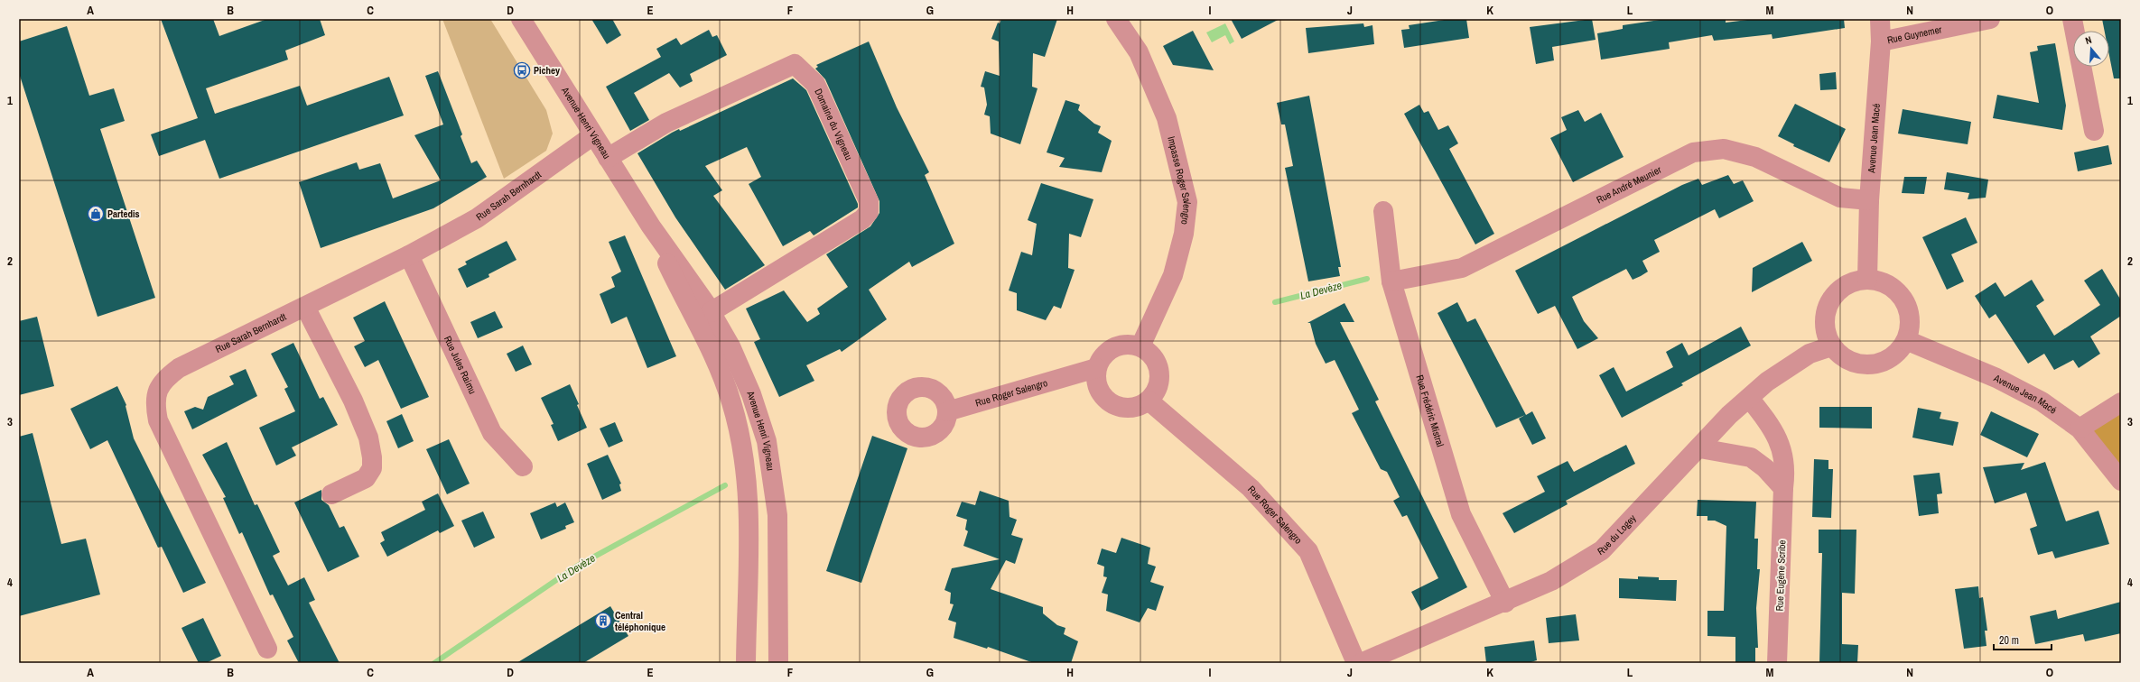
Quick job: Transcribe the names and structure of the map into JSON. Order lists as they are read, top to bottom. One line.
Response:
{"streets":{"street":["Rue Guynemer","Avenue Henri Vigneau","Domaine du Vigneau","Avenue Jean Macé","Impasse Roger Salengro","Rue André Meunier","Rue Sarah Bernhardt","Rue Jules Raimu","Rue Roger Salengro","Rue Frédéric Mistral","Rue du Logey","Rue Eugène Scribe"]},"crossings":[["Rue Guynemer","Avenue Jean Macé"],["Avenue Henri Vigneau","Domaine du Vigneau"],["Avenue Henri Vigneau","Rue Sarah Bernhardt"],["Avenue Jean Macé","Rue André Meunier"],["Avenue Jean Macé","Rue du Logey"],["Impasse Roger Salengro","Rue Roger Salengro"],["Rue André Meunier","Rue Frédéric Mistral"],["Rue Sarah Bernhardt","Rue Jules Raimu"],["Rue Frédéric Mistral","Rue du Logey"],["Rue du Logey","Rue Eugène Scribe"]],"water":["La Devèze"],"places":{"bus stop":["Pichey"],"shop":["Partedis"],"building":["Central téléphonique"]},"scale_bar":"20 m","north":"top","grid":{"columns":["A","B","C","D","E","F","G","H","I","J","K","L","M","N","O"],"rows":["1","2","3","4"]}}
